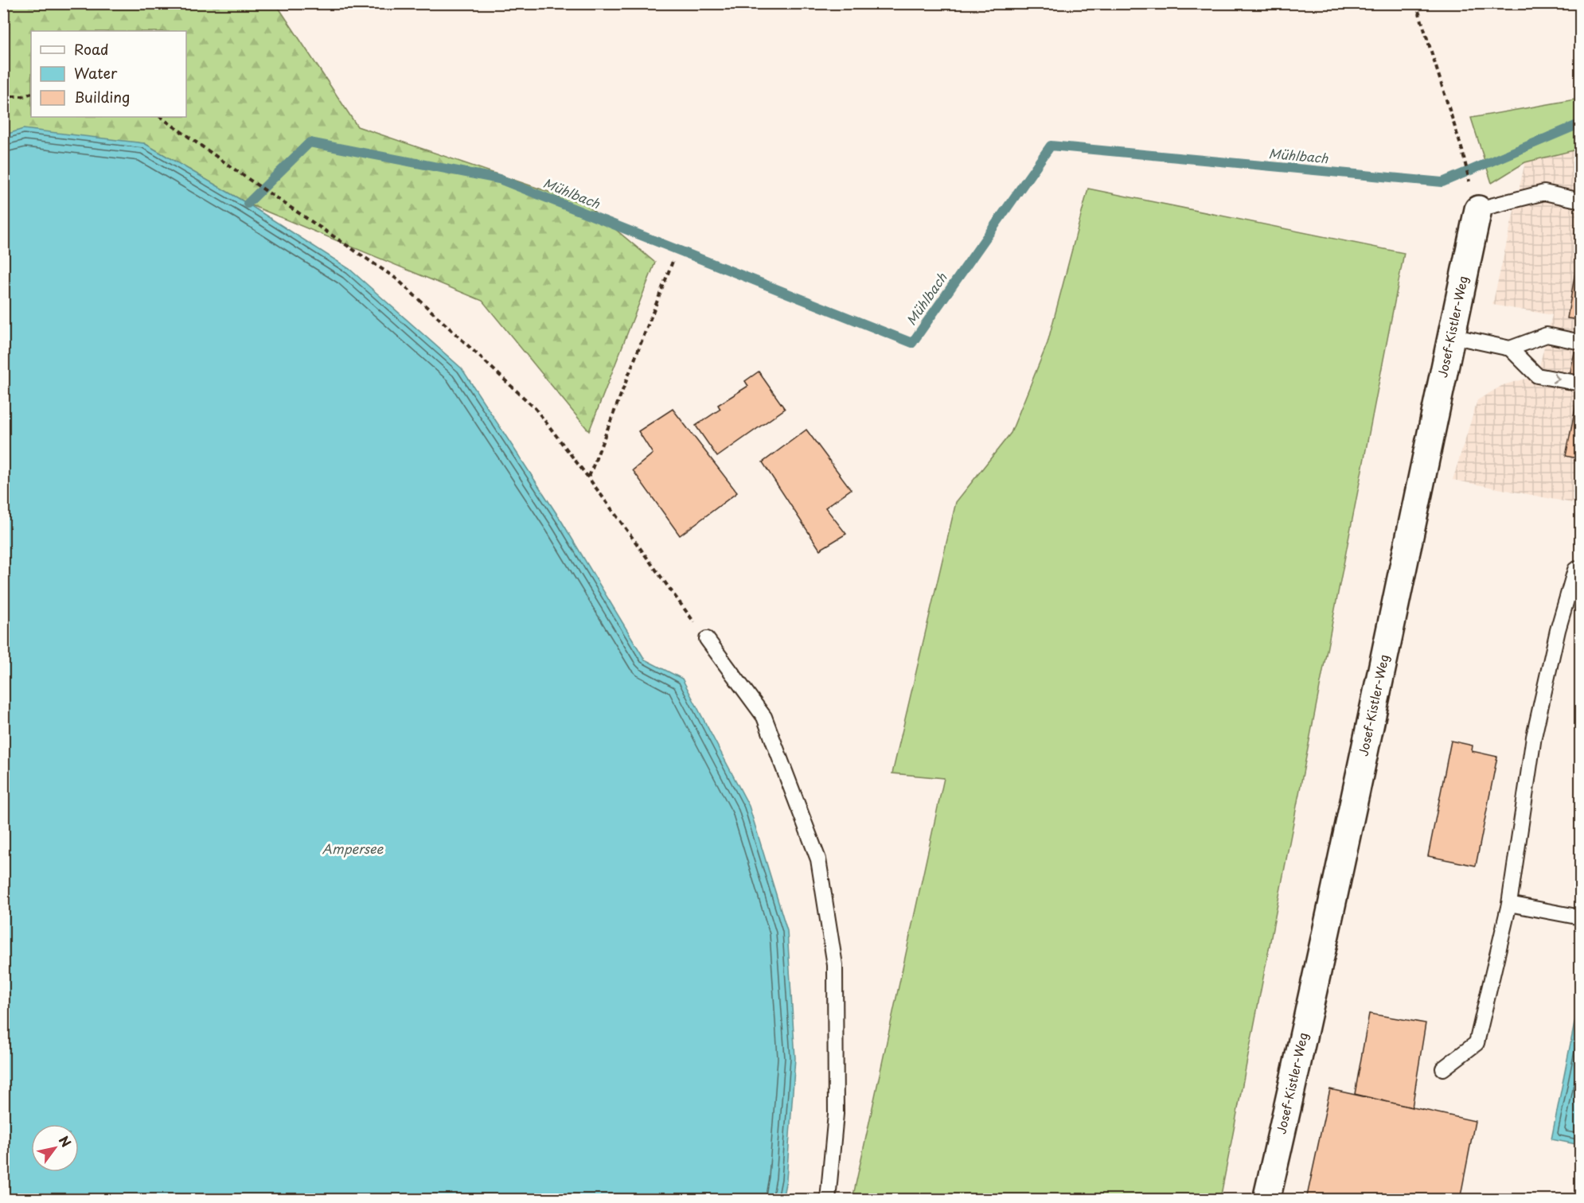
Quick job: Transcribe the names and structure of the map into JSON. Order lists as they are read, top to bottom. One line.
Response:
{"streets":{"street":["Josef-Kistler-Weg"]},"water":["Mühlbach","Ampersee"],"legend":["Road","Water","Building"],"north":"top right"}
